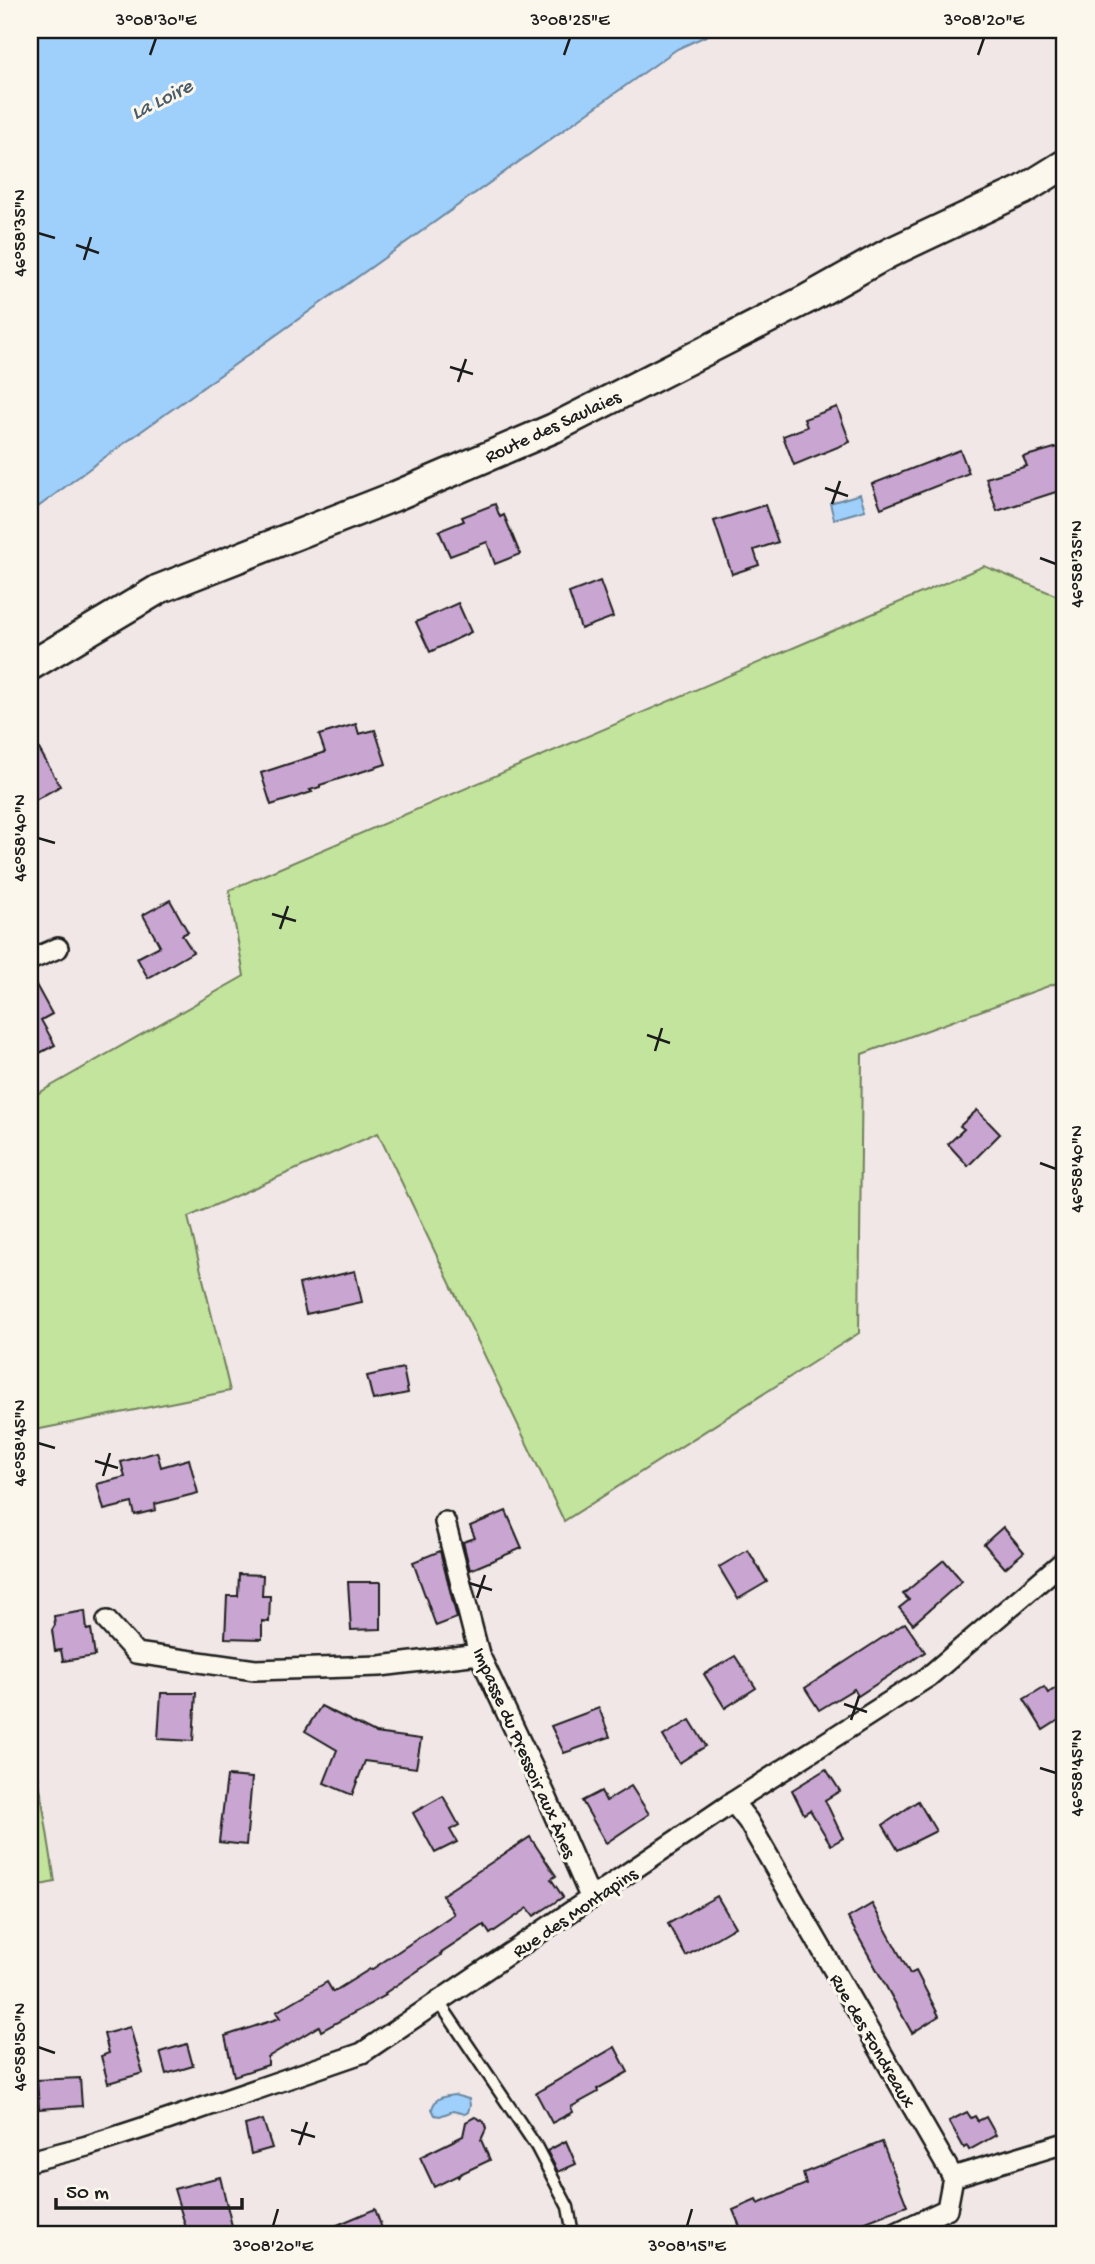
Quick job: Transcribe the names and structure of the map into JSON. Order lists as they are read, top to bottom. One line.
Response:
{"streets":{"street":["Route des Saulaies","Impasse du Pressoir aux Ânes","Rue des Montapins","Rue des Fondreaux"]},"crossings":[["Impasse du Pressoir aux Ânes","Rue des Montapins"],["Rue des Montapins","Rue des Fondreaux"]],"water":["La Loire"],"scale_bar":"50 m","coordinates":["3°08'30\"E","3°08'25\"E","3°08'20\"E","46°58'35\"N","46°58'40\"N","46°58'45\"N","46°58'50\"N","3°08'15\"E"]}
